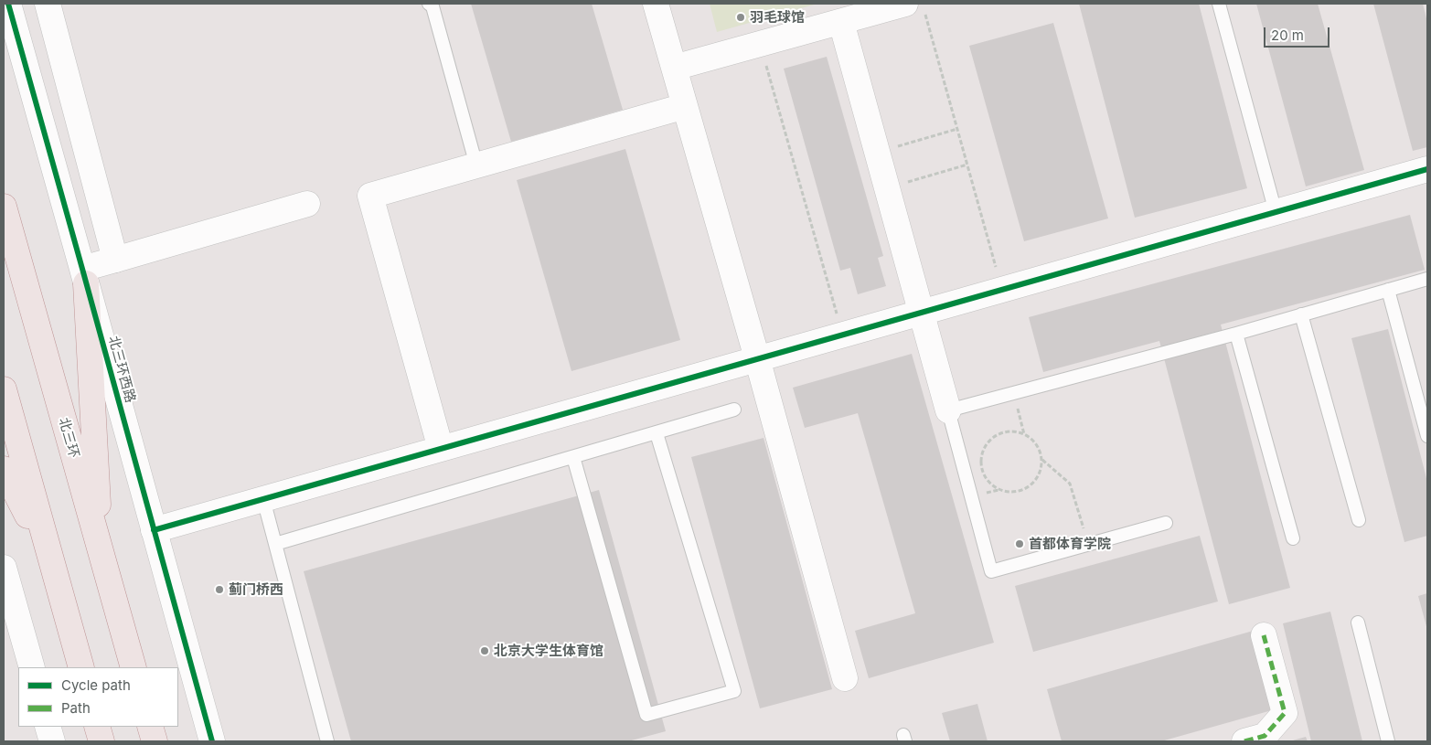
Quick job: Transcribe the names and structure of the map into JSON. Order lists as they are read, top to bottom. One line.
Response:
{"streets":{"highway":["北三环"],"street":["北三环西路"]},"places":["羽毛球馆","首都体育学院","蓟门桥西","北京大学生体育馆"],"legend":["Cycle path","Path"],"scale_bar":"20 m"}
